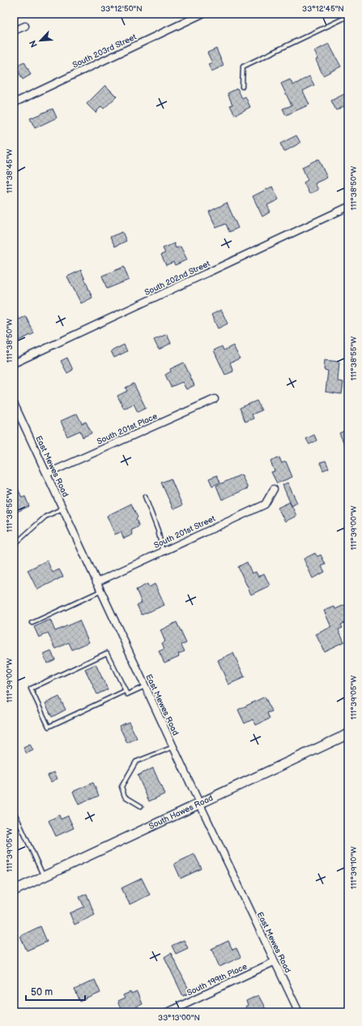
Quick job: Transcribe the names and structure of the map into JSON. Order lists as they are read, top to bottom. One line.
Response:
{"streets":{"main road":["South Hawes Road"],"street":["South 203rd Street","South 202nd Street","South 201st Place","East Mewes Road","South 201st Street","South 199th Place"]},"crossings":[["South 201st Place","East Mewes Road"],["East Mewes Road","South 201st Street"],["East Mewes Road","South Hawes Road"],["East Mewes Road","South 199th Place"]],"scale_bar":"50 m","north":"bottom left","coordinates":["33°12'50\"N","33°12'45\"N","111°38'45\"W","111°38'50\"W","111°38'55\"W","111°39'00\"W","111°39'05\"W","111°39'10\"W","33°13'00\"N"]}
